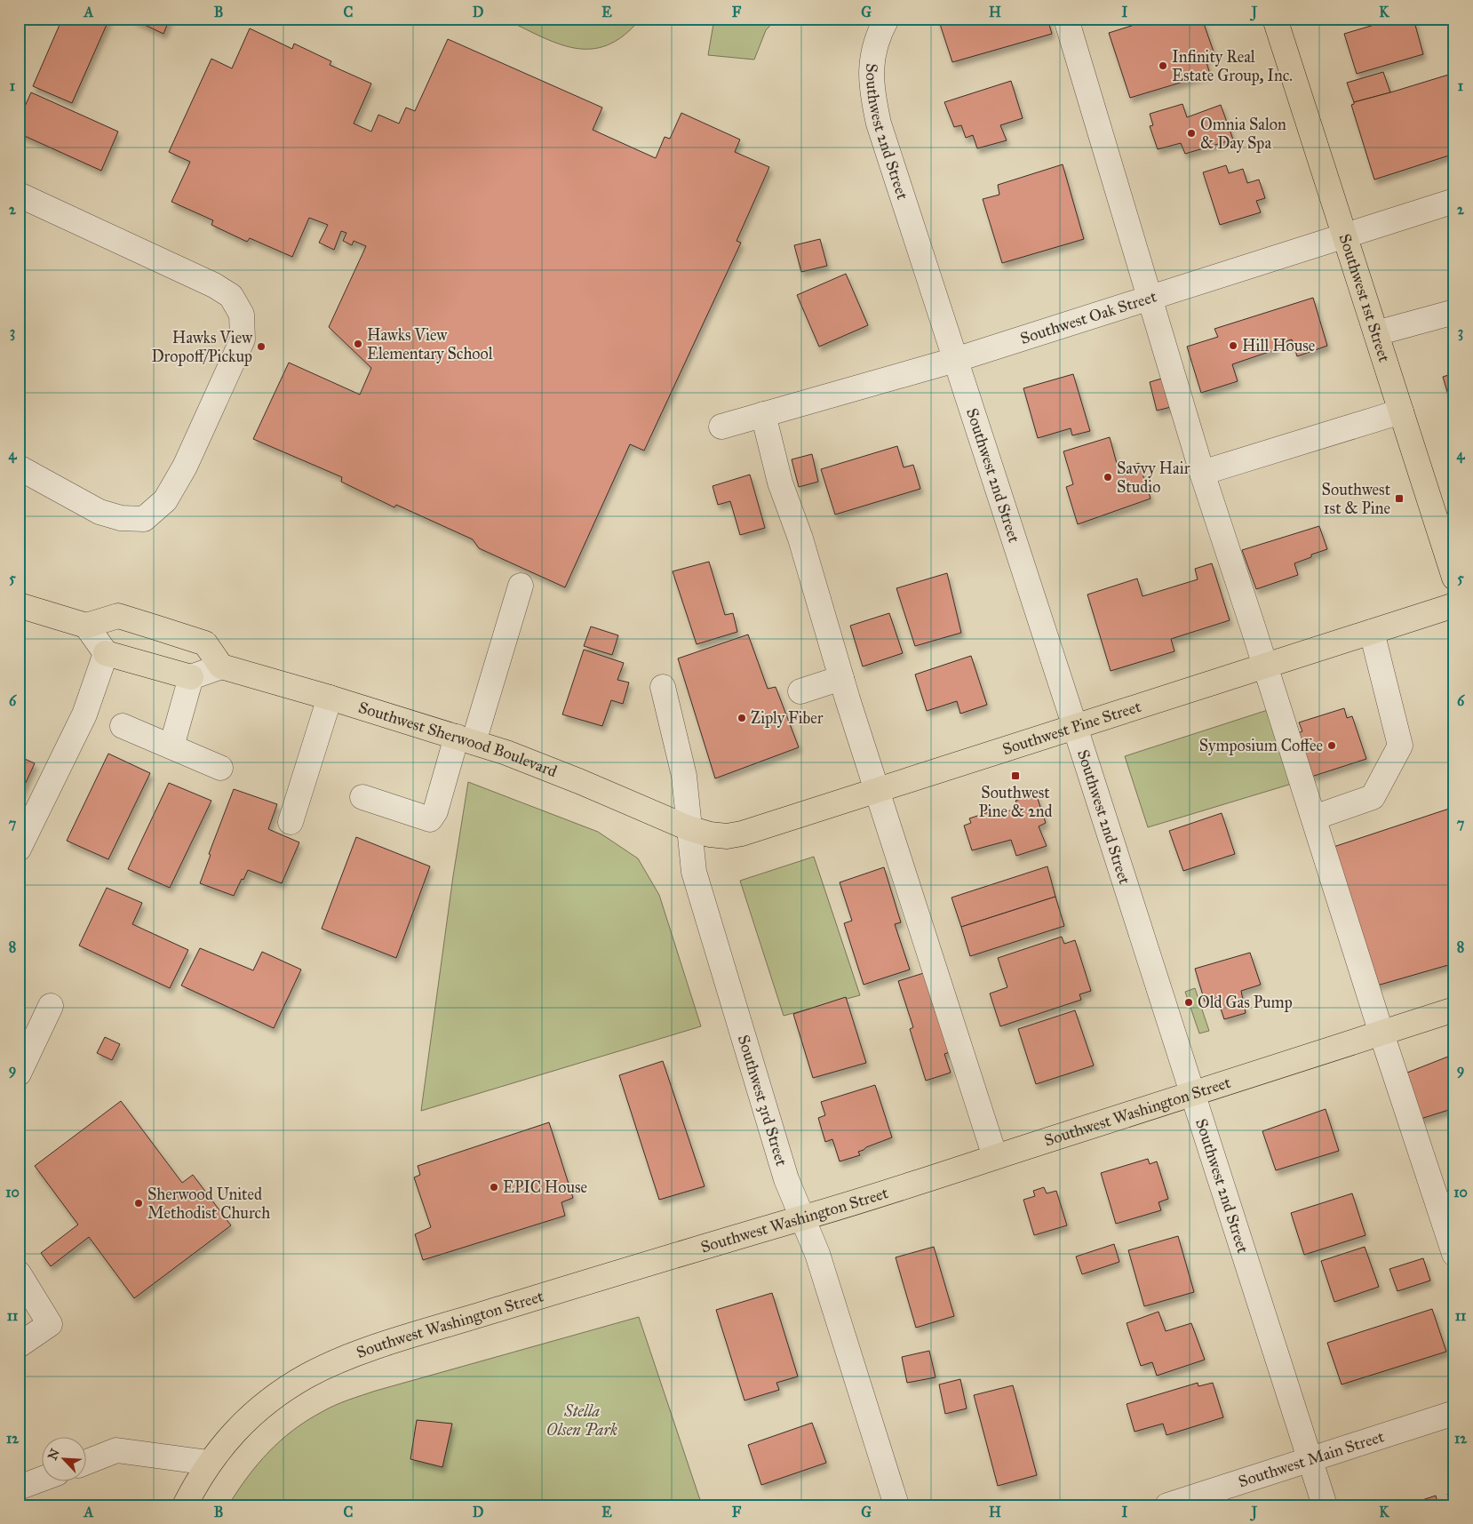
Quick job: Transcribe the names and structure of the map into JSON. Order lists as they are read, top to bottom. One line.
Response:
{"streets":{"main road":["Southwest 1st Street","Southwest Pine Street","Southwest Sherwood Boulevard","Southwest Washington Street"],"street":["Southwest 2nd Street","Southwest Oak Street","Southwest 3rd Street","Southwest Main Street"]},"crossings":[["Southwest 2nd Street","Southwest Oak Street"],["Southwest 2nd Street","Southwest Pine Street"],["Southwest 2nd Street","Southwest Washington Street"],["Southwest 2nd Street","Southwest Main Street"],["Southwest 1st Street","Southwest Oak Street"],["Southwest Pine Street","Southwest Sherwood Boulevard"],["Southwest Pine Street","Southwest 3rd Street"],["Southwest Sherwood Boulevard","Southwest 3rd Street"],["Southwest 3rd Street","Southwest Washington Street"]],"parks":["Stella Olsen Park"],"places":{"other":["Infinity Real Estate Group, Inc.","Omnia Salon & Day Spa","Hawks View Elementary School","Hill House","Hawks View Dropoff/Pickup","Savvy Hair Studio","Ziply Fiber","Symposium Coffee","Old Gas Pump","EPIC House","Sherwood United Methodist Church"],"transit":["Southwest 1st & Pine","Southwest Pine & 2nd"]},"north":"top left","grid":{"columns":["A","B","C","D","E","F","G","H","I","J","K"],"rows":["1","2","3","4","5","6","7","8","9","10","11","12"]}}
